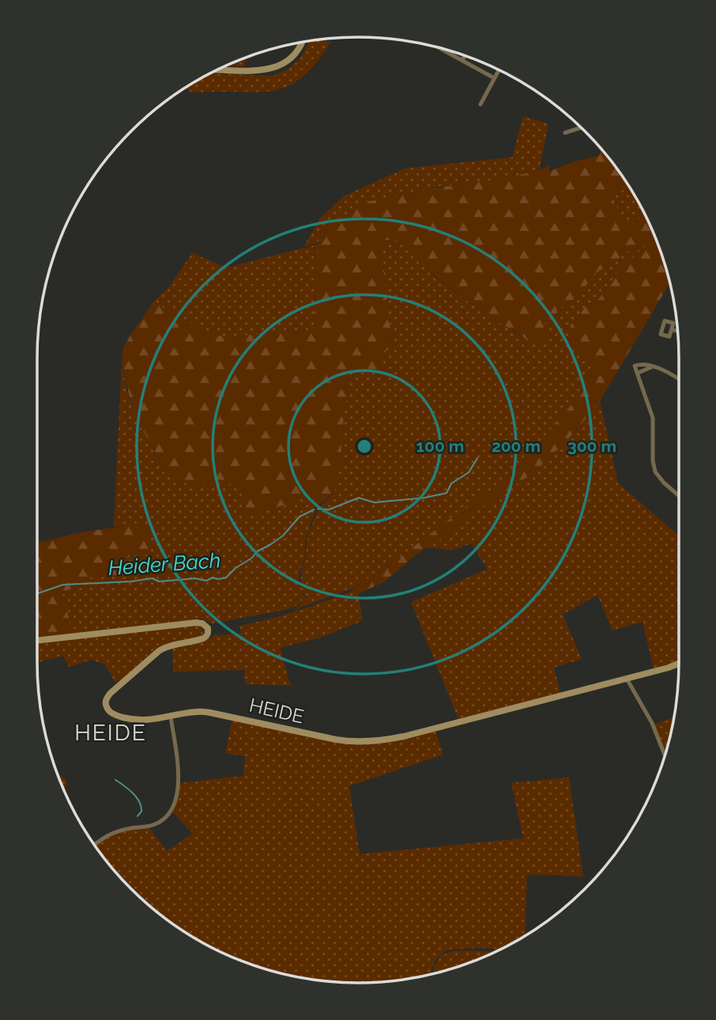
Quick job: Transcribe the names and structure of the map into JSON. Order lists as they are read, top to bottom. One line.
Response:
{"streets":{"main road":["HEIDE"]},"districts":["HEIDE"],"water":["Heider Bach"],"rings":["100 m","200 m","300 m"]}
